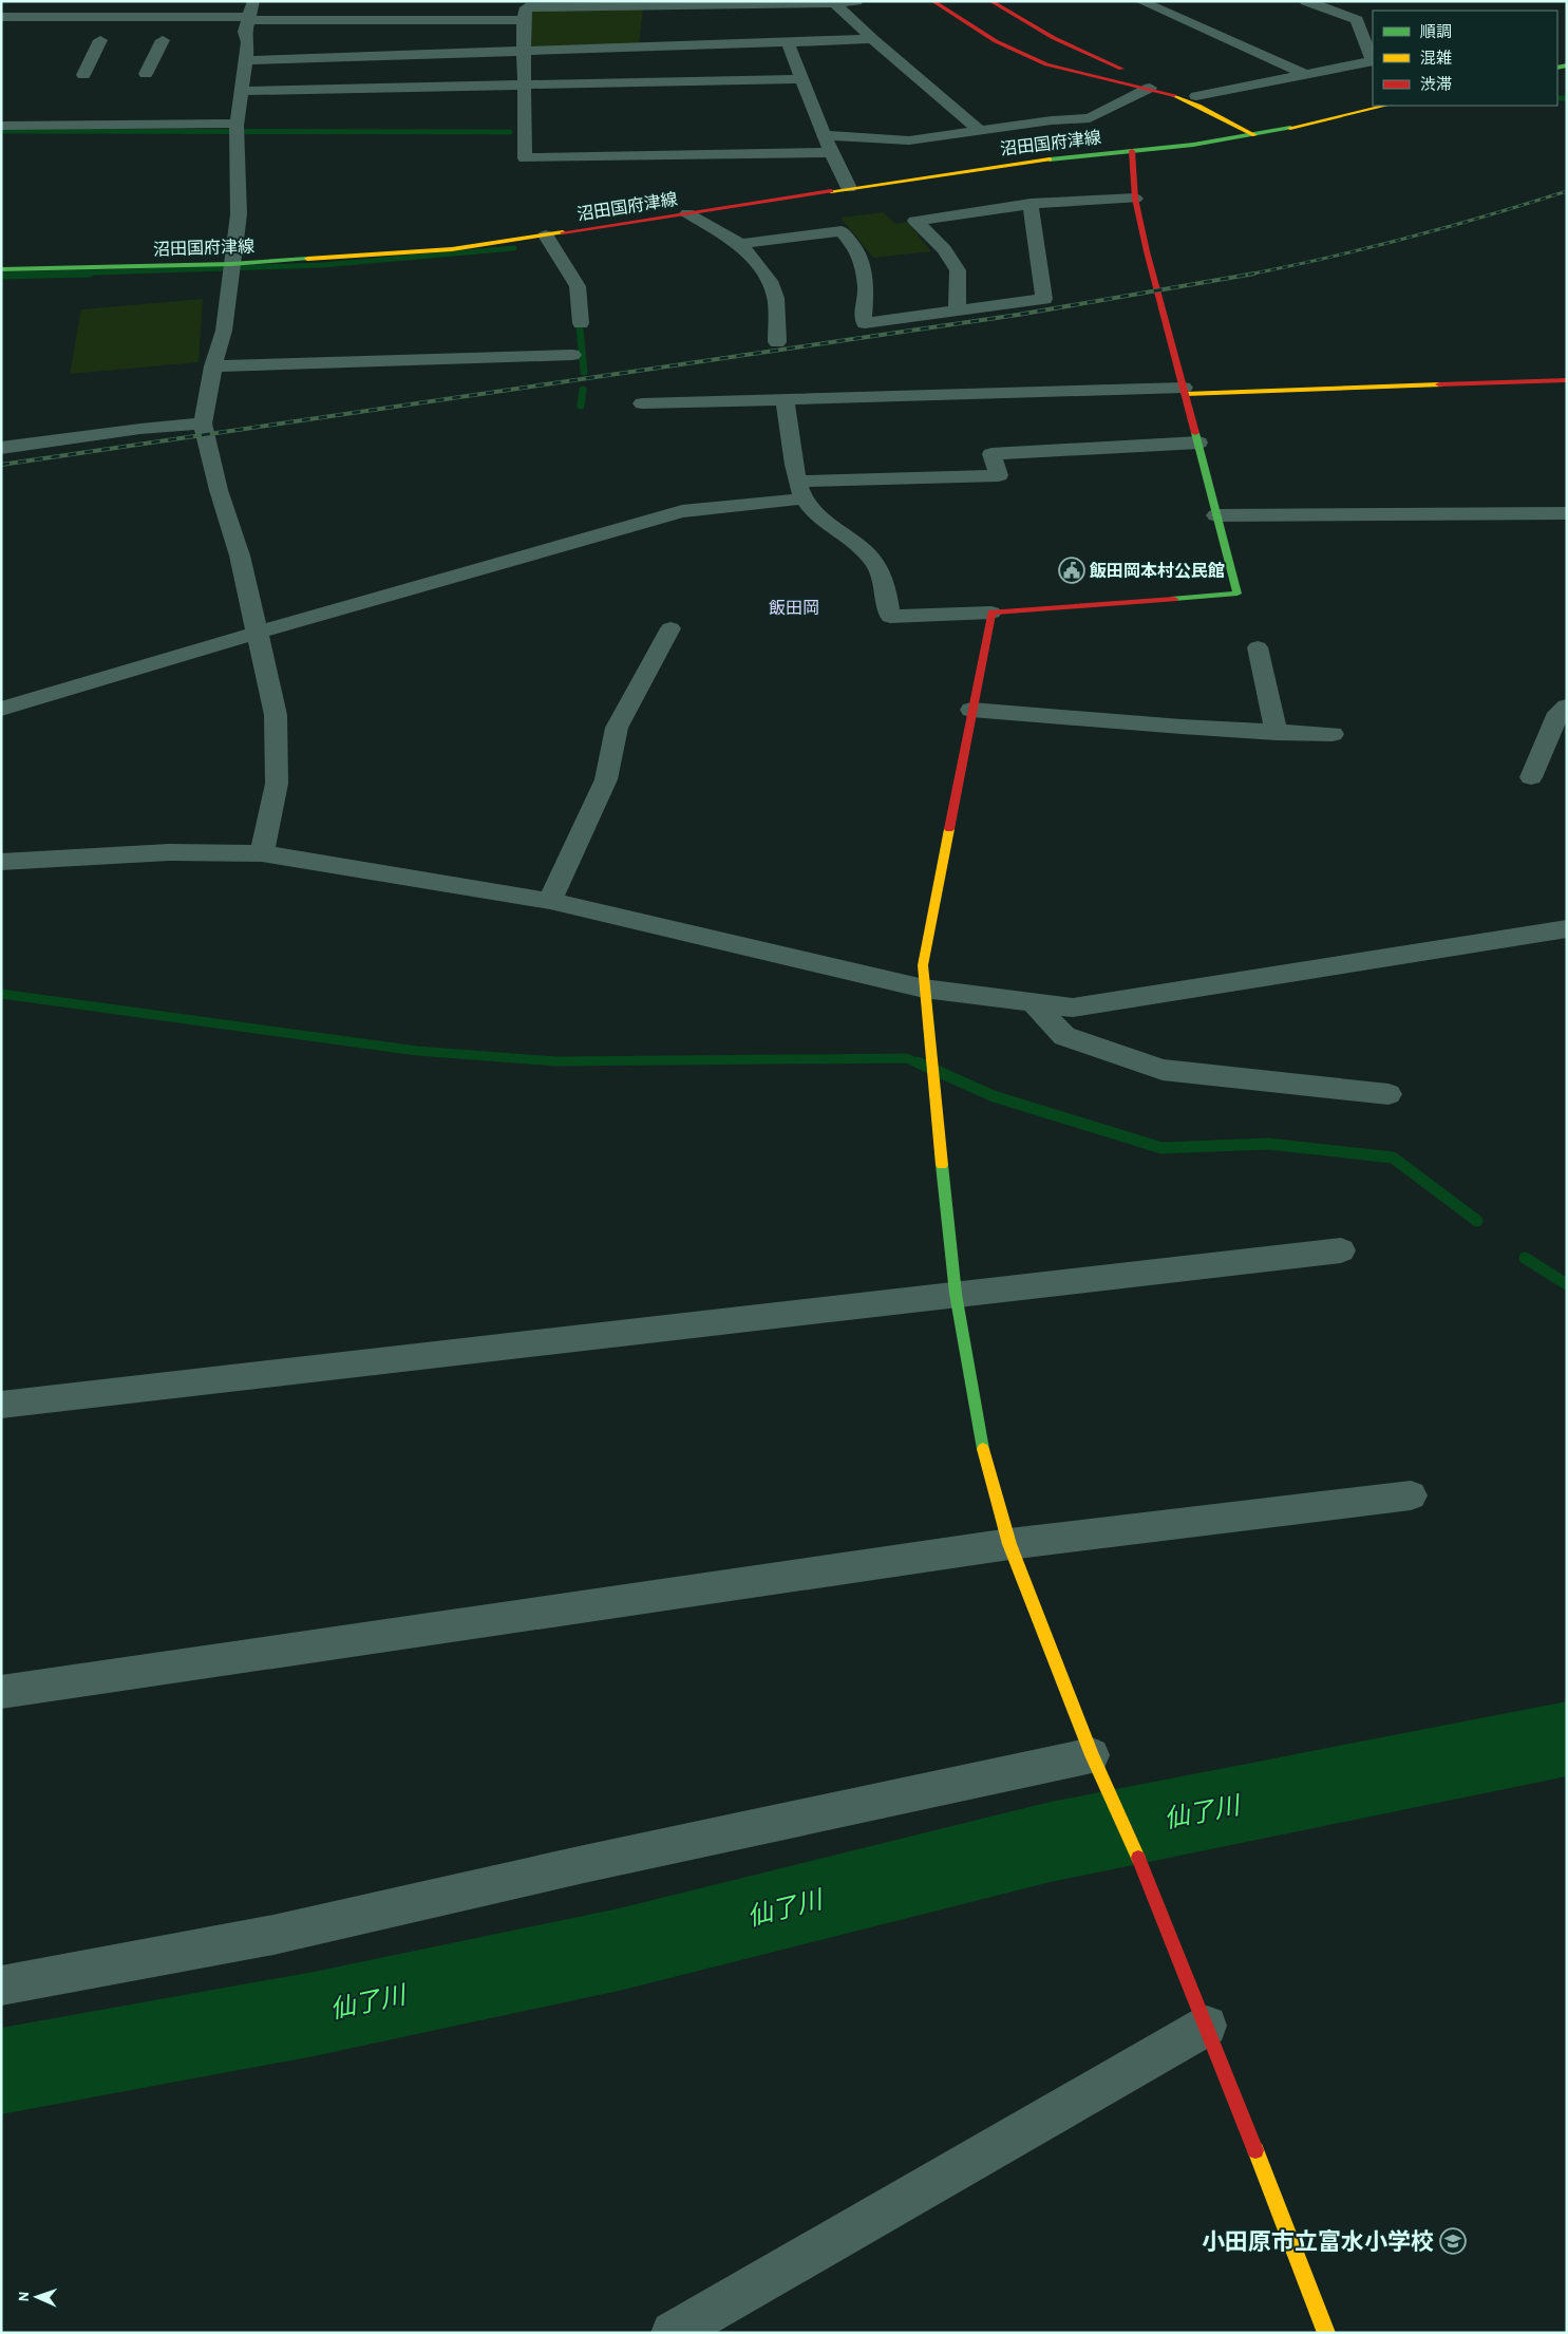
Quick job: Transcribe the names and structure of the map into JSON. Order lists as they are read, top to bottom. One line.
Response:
{"streets":{"main road":["沼田国府津線"]},"districts":["飯田岡"],"water":["仙了川"],"places":{"public building":["飯田岡本村公民館"],"school or university":["小田原市立富水小学校"]},"legend":["順調","混雑","渋滞"],"north":"left"}
